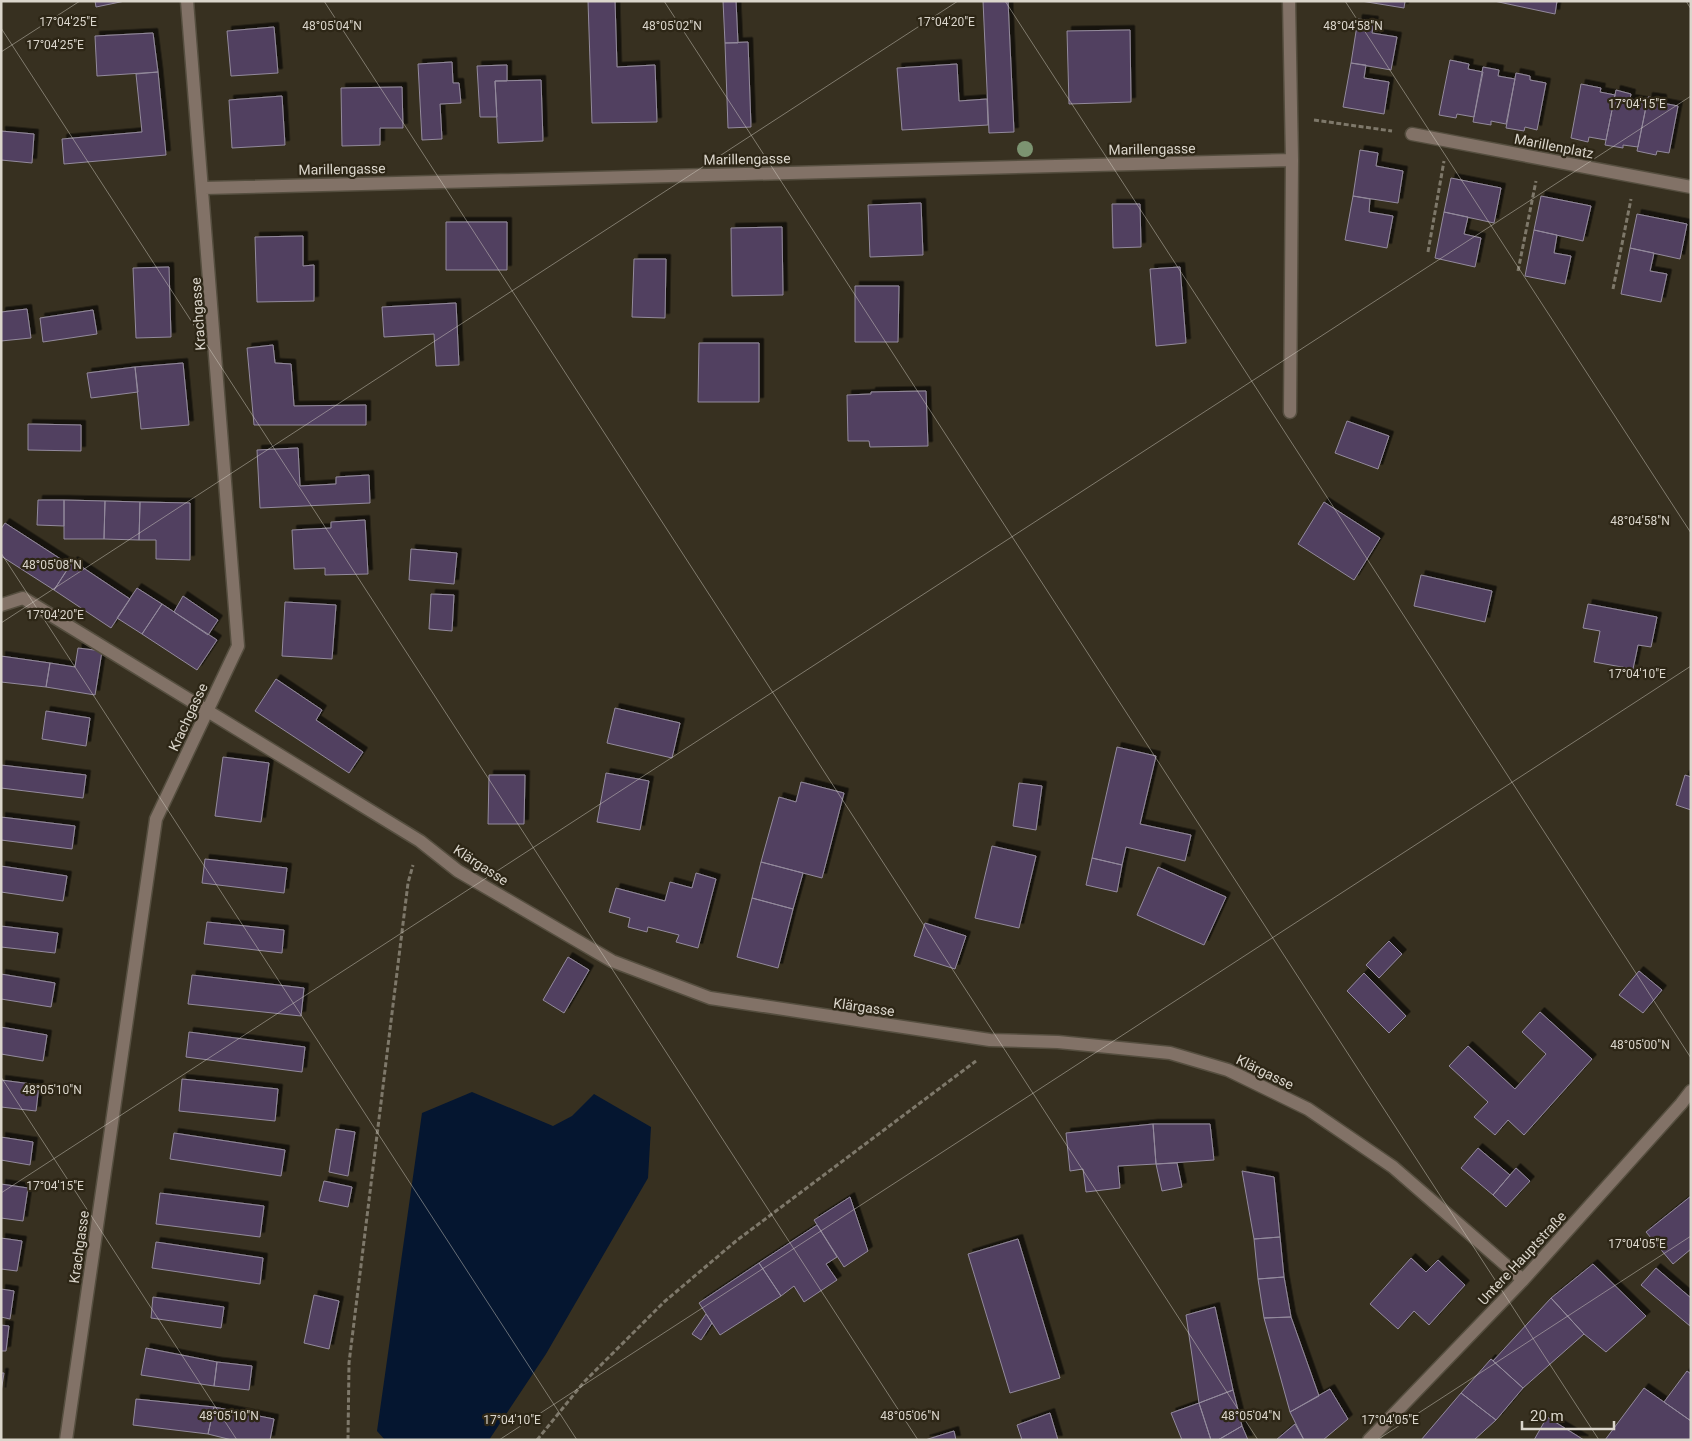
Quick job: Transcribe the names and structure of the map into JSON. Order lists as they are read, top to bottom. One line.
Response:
{"streets":{"street":["Marillenplatz","Marillengasse","Krachgasse","Klärgasse","Untere Hauptstraße"]},"crossings":[["Marillengasse","Krachgasse"],["Krachgasse","Klärgasse"],["Klärgasse","Untere Hauptstraße"]],"scale_bar":"20 m","coordinates":["17°04'25\"E","17°04'20\"E","48°05'04\"N","48°05'02\"N","48°04'58\"N","17°04'15\"E","48°05'08\"N","17°04'10\"E","48°05'00\"N","48°05'10\"N","17°04'05\"E","48°05'06\"N"]}
